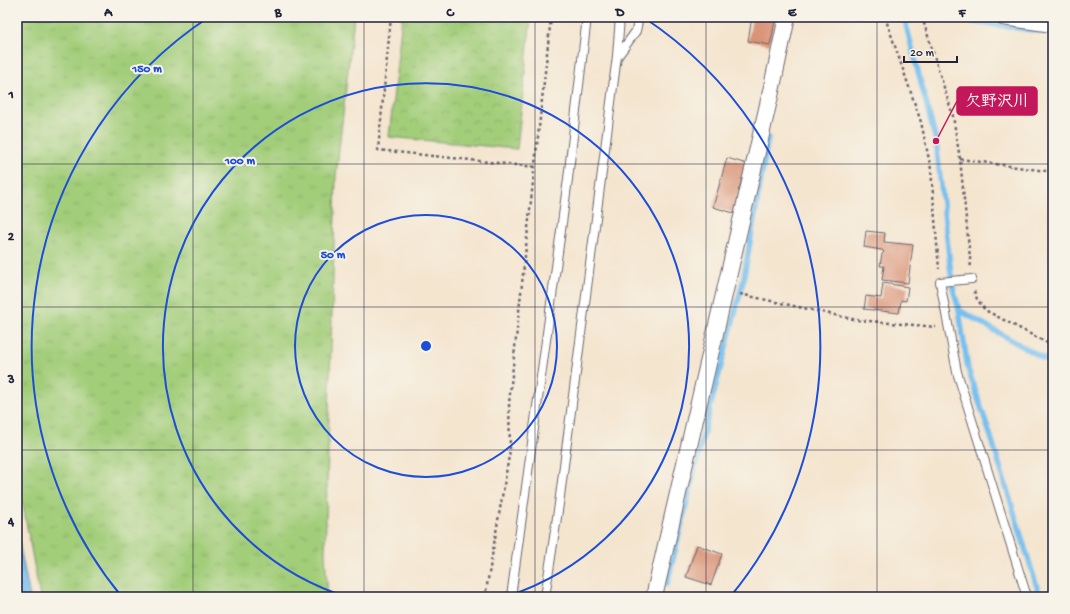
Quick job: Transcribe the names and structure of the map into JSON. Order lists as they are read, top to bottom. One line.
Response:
{"places":["欠野沢川"],"scale_bar":"20 m","grid":{"columns":["A","B","C","D","E","F"],"rows":["1","2","3","4"]},"rings":["150 m","100 m","50 m"]}
